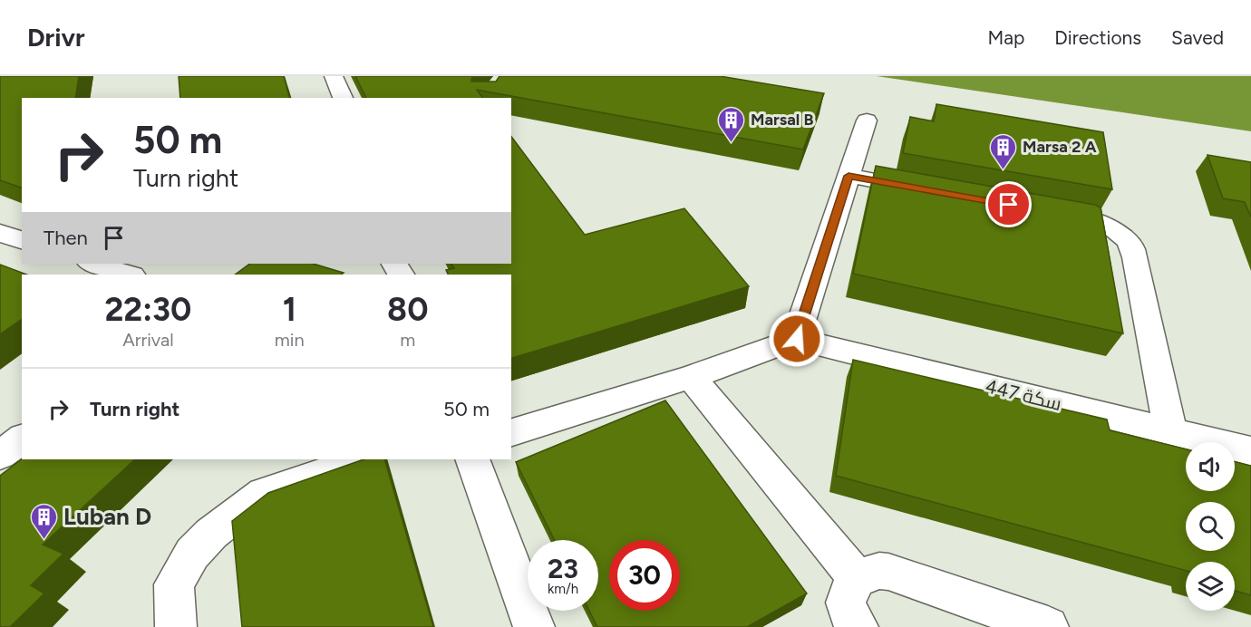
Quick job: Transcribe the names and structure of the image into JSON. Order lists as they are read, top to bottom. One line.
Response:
{"streets":{"street":["سكة 447"]},"places":{"building":["Marsal B","Marsa 2 A","Luban D"]},"page":{"header":"Drivr","nav":["Map","Directions","Saved"],"turn":["50 m","Turn right"],"then":"Then","eta":["22:30","Arrival","1","min","80","m"],"list":[{"name":"Turn right","value":"50 m"}],"speed":"23 km/h","limit":"30"}}
